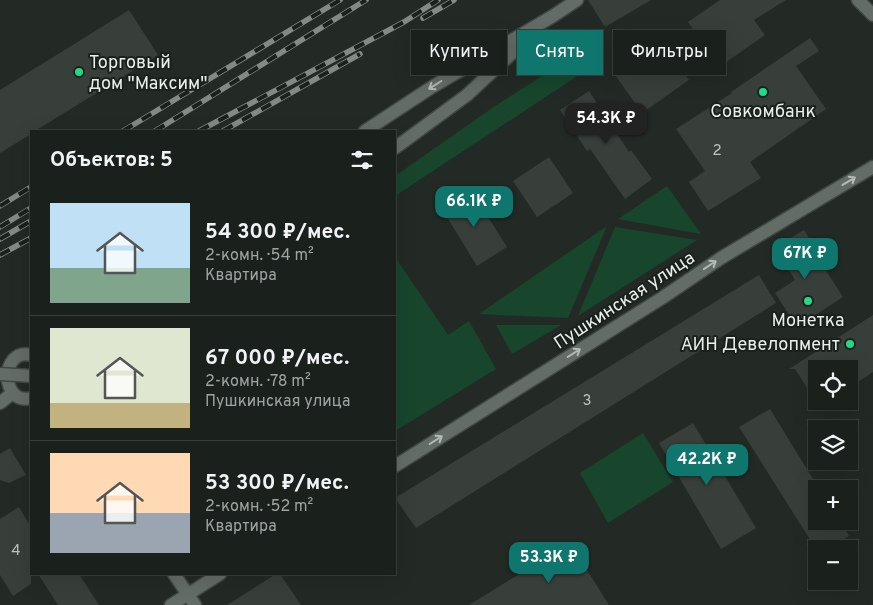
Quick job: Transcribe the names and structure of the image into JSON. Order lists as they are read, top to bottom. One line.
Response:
{"streets":{"street":["Пушкинская улица"]},"one_way":["Пушкинская улица"],"places":["Торговый дом \"Максим\"","Совкомбанк","Монетка","АИН Девелопмент"],"house_numbers":["2","3","4"],"page":{"chip":["Купить","Снять","Фильтры"],"price":["54.3K ₽","66.1K ₽","67K ₽","42.2K ₽","53.3K ₽"],"heading":"Объектов: 5","list":[{"name":"54 300 ₽/мес.","note":"2-комн. · 54 m² · Квартира"},{"name":"67 000 ₽/мес.","note":"2-комн. · 78 m² · Пушкинская улица"},{"name":"53 300 ₽/мес.","note":"2-комн. · 52 m² · Квартира"}],"map_buttons":["+","−"]}}
